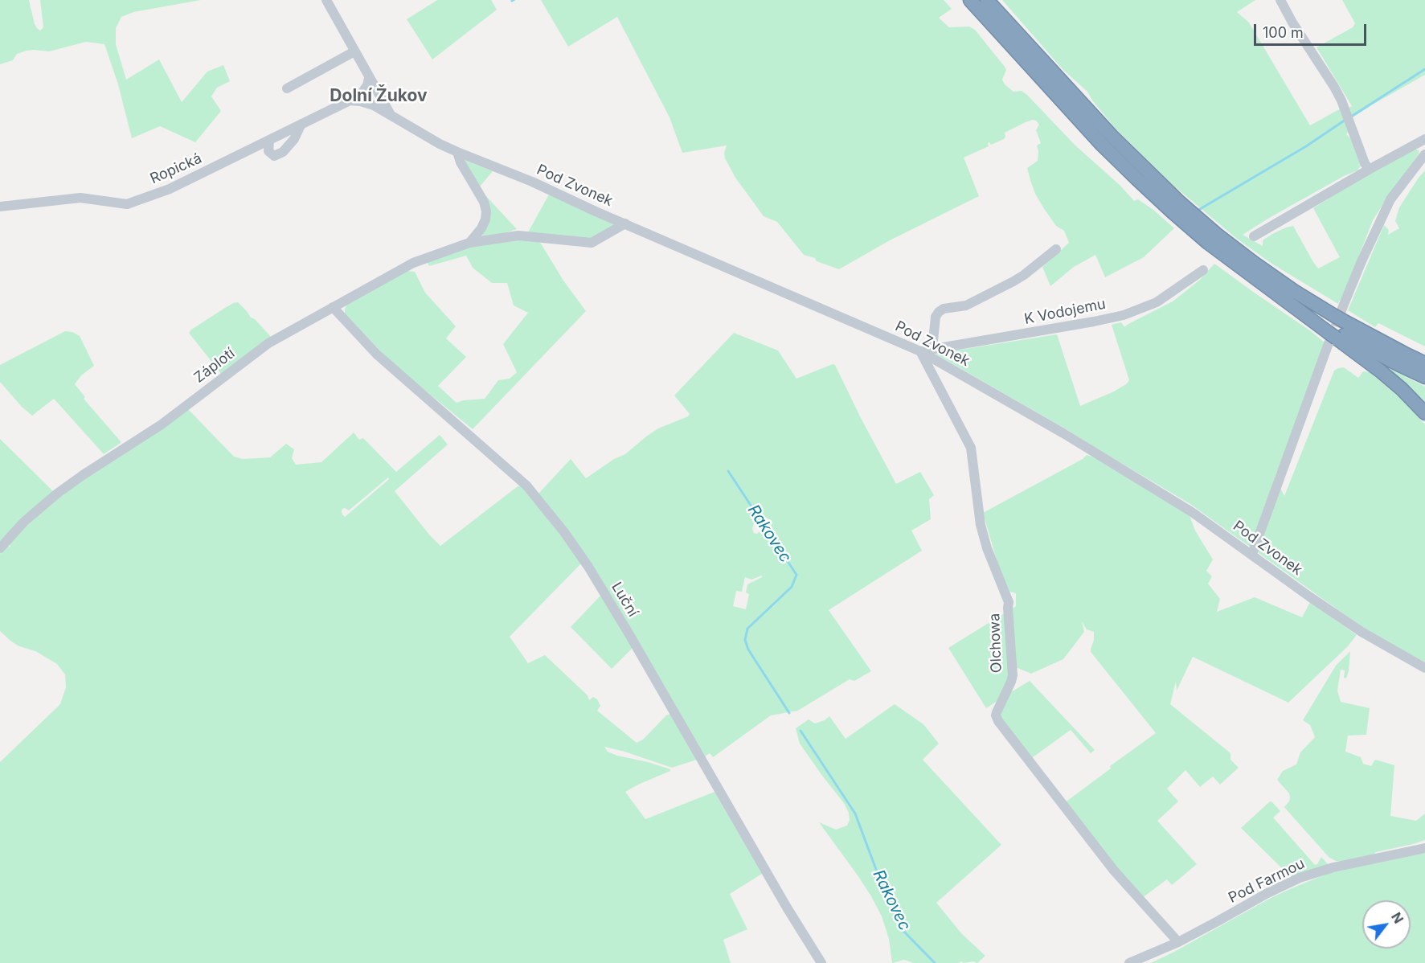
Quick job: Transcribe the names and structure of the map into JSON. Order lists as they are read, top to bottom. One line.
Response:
{"streets":{"street":["Ropická","Pod Zvonek","K Vodojemu","Záplotí","Luční","Olchowa","Pod Farmou"]},"crossings":[["Ropická","Pod Zvonek"],["Pod Zvonek","K Vodojemu"],["Pod Zvonek","Záplotí"],["Pod Zvonek","Olchowa"],["K Vodojemu","Olchowa"],["Záplotí","Luční"],["Olchowa","Pod Farmou"]],"districts":["Dolní Žukov"],"water":["Rakovec"],"scale_bar":"100 m","north":"top right"}
